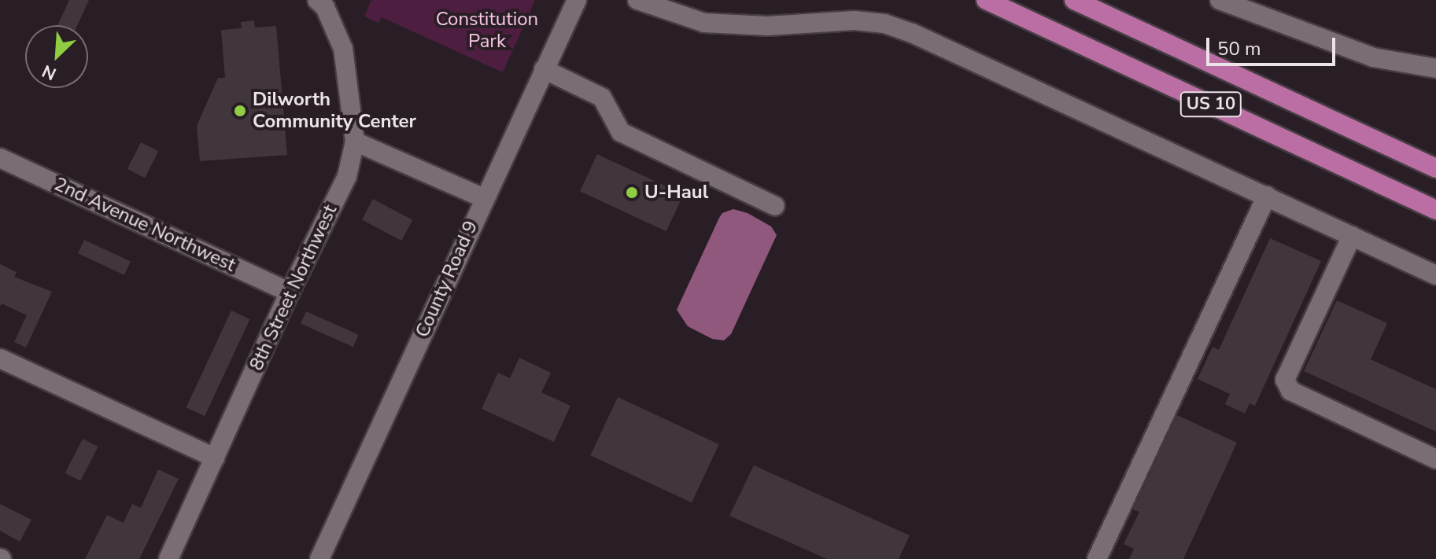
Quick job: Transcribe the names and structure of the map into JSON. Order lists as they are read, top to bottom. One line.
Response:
{"streets":{"main road":["US 10"],"street":["2nd Avenue Northwest","County Road 9","8th Street Northwest"]},"crossings":[["2nd Avenue Northwest","8th Street Northwest"]],"parks":["Constitution Park"],"places":["Dilworth Community Center","U-Haul"],"scale_bar":"50 m","north":"bottom left"}
